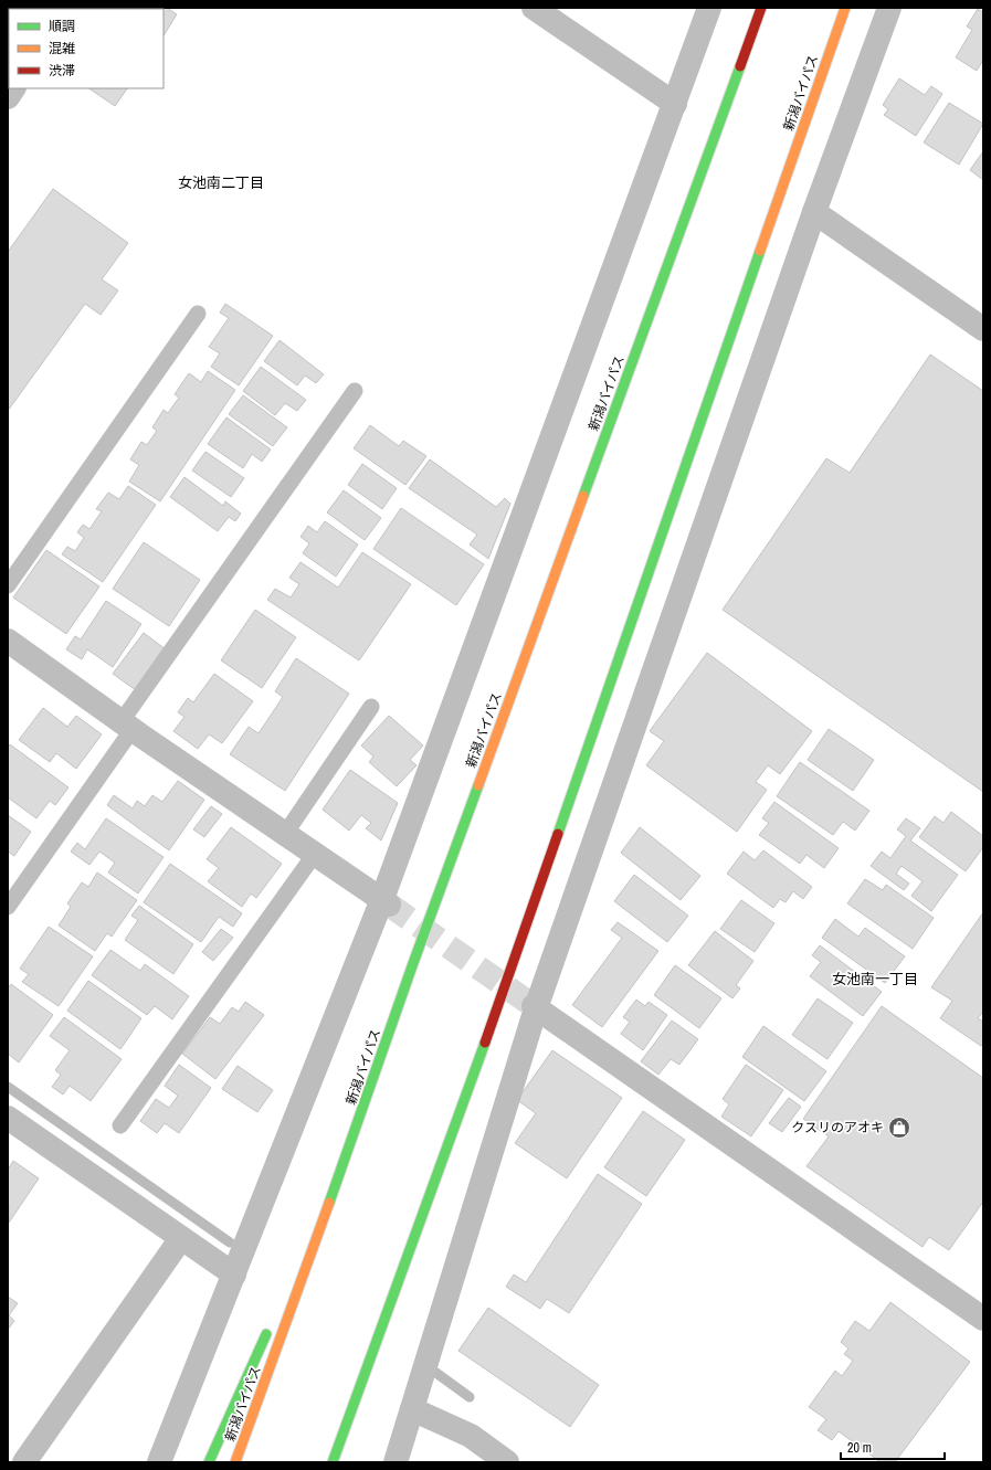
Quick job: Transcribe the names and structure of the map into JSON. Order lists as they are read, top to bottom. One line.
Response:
{"streets":{"highway":["新潟バイパス"]},"districts":["女池南二丁目","女池南一丁目"],"places":{"shop":["クスリのアオキ"]},"legend":["順調","混雑","渋滞"],"scale_bar":"20 m"}
